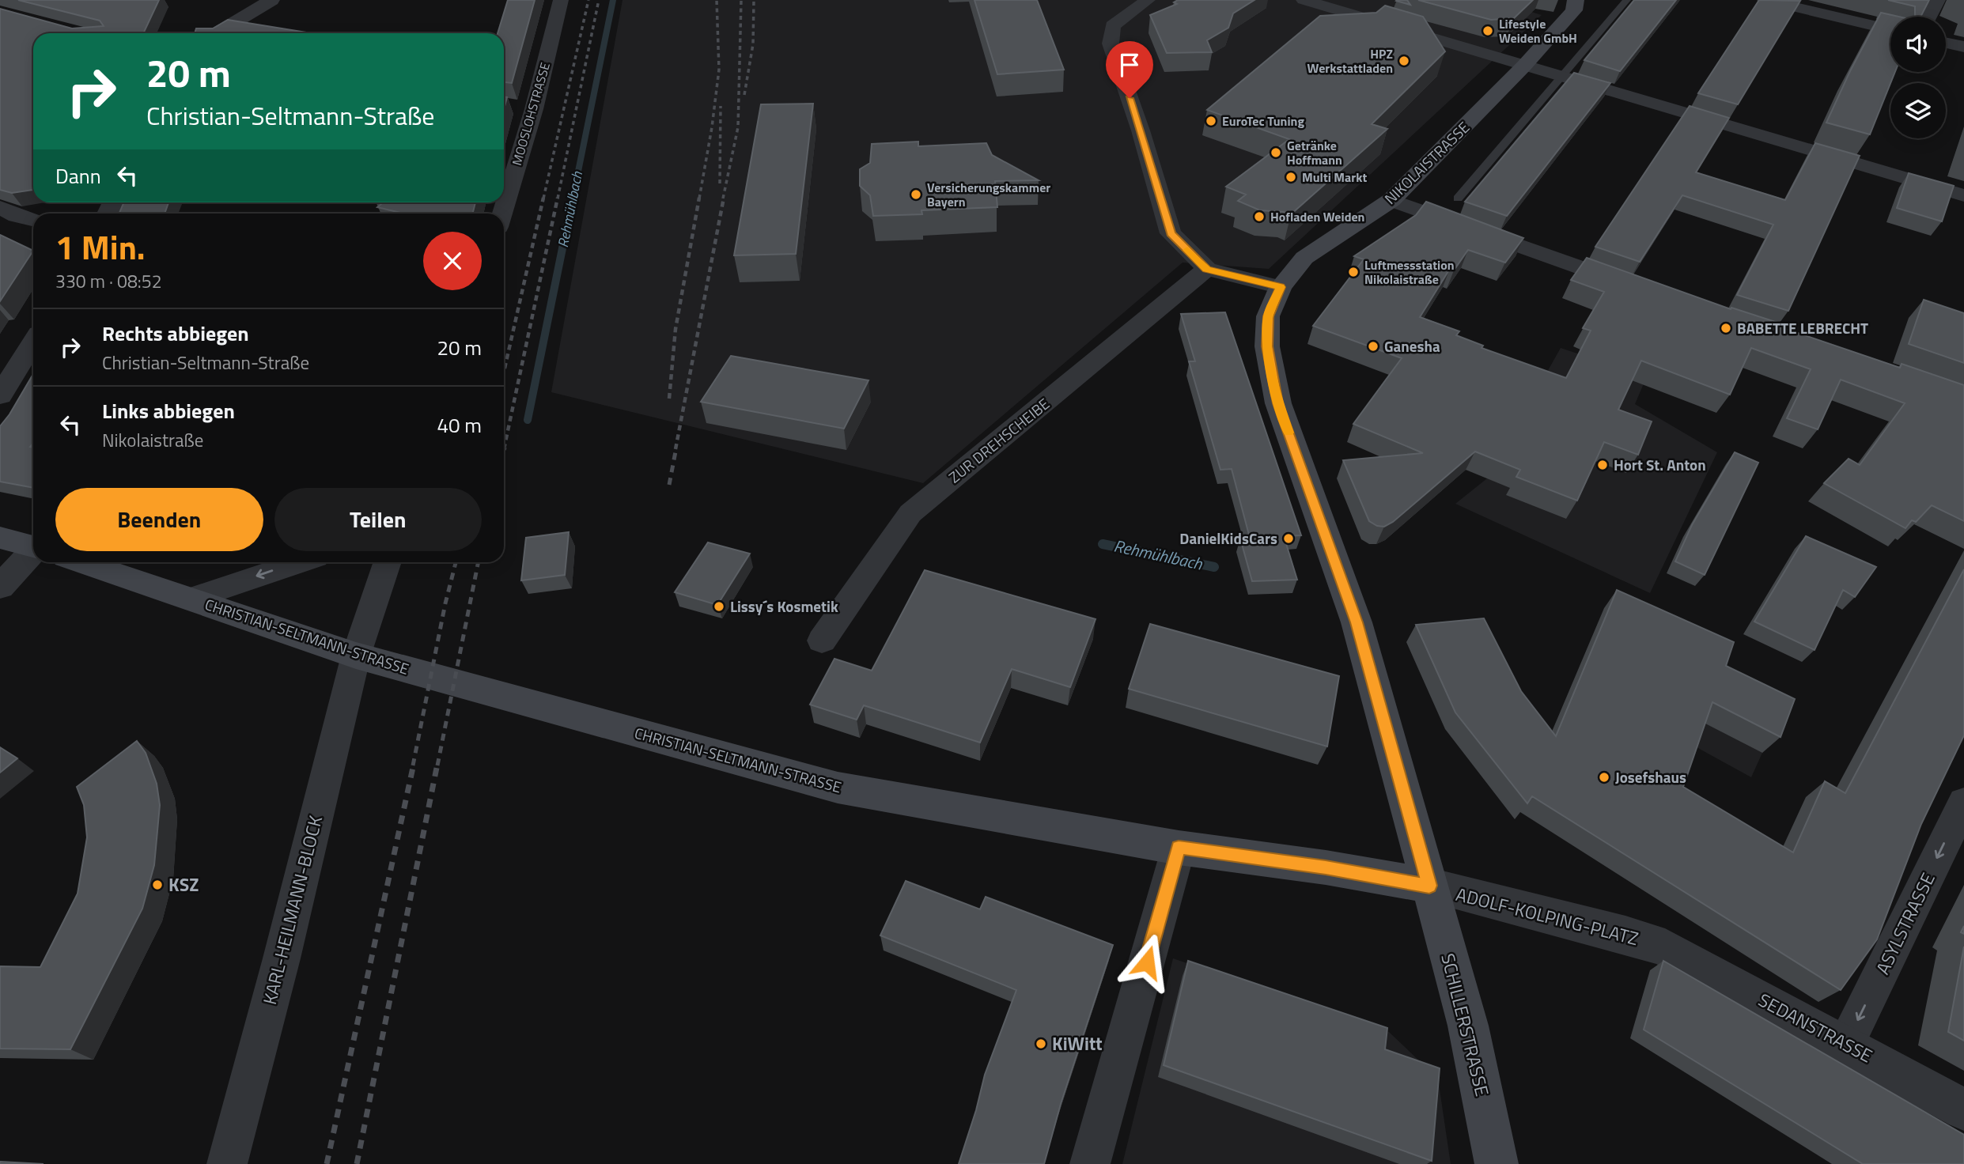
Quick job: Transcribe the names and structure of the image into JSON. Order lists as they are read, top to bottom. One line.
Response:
{"streets":{"main road":["NIKOLAISTRASSE","CHRISTIAN-SELTMANN-STRASSE","SCHILLERSTRASSE"],"street":["MOOSLOHSTRASSE","ZUR DREHSCHEIBE","KARL-HEILMANN-BLOCK","ADOLF-KOLPING-PLATZ","ASYLSTRASSE","SEDANSTRASSE"]},"crossings":[["NIKOLAISTRASSE","CHRISTIAN-SELTMANN-STRASSE"],["NIKOLAISTRASSE","ADOLF-KOLPING-PLATZ"],["NIKOLAISTRASSE","SCHILLERSTRASSE"],["CHRISTIAN-SELTMANN-STRASSE","KARL-HEILMANN-BLOCK"],["CHRISTIAN-SELTMANN-STRASSE","ADOLF-KOLPING-PLATZ"],["CHRISTIAN-SELTMANN-STRASSE","SCHILLERSTRASSE"],["ADOLF-KOLPING-PLATZ","SCHILLERSTRASSE"],["ADOLF-KOLPING-PLATZ","SEDANSTRASSE"],["ASYLSTRASSE","SEDANSTRASSE"]],"one_way":["ASYLSTRASSE"],"water":["Rehmühlbach"],"places":["Lifestyle Weiden GmbH","HPZ Werkstattladen","EuroTec Tuning","Getränke Hoffmann","Multi Markt","Versicherungskammer Bayern","Hofladen Weiden","Luftmessstation Nikolaistraße","BABETTE LEBRECHT","Ganesha","Hort St. Anton","DanielKidsCars","Lissy´s Kosmetik","Josefshaus","KSZ","KiWitt"],"page":{"turn":["20 m","Christian-Seltmann-Straße"],"then":"Dann","heading":["1 Min.","330 m · 08:52"],"list":[{"name":"Rechts abbiegen","note":"Christian-Seltmann-Straße","value":"20 m"},{"name":"Links abbiegen","note":"Nikolaistraße","value":"40 m"}],"buttons":["Beenden","Teilen"]}}
